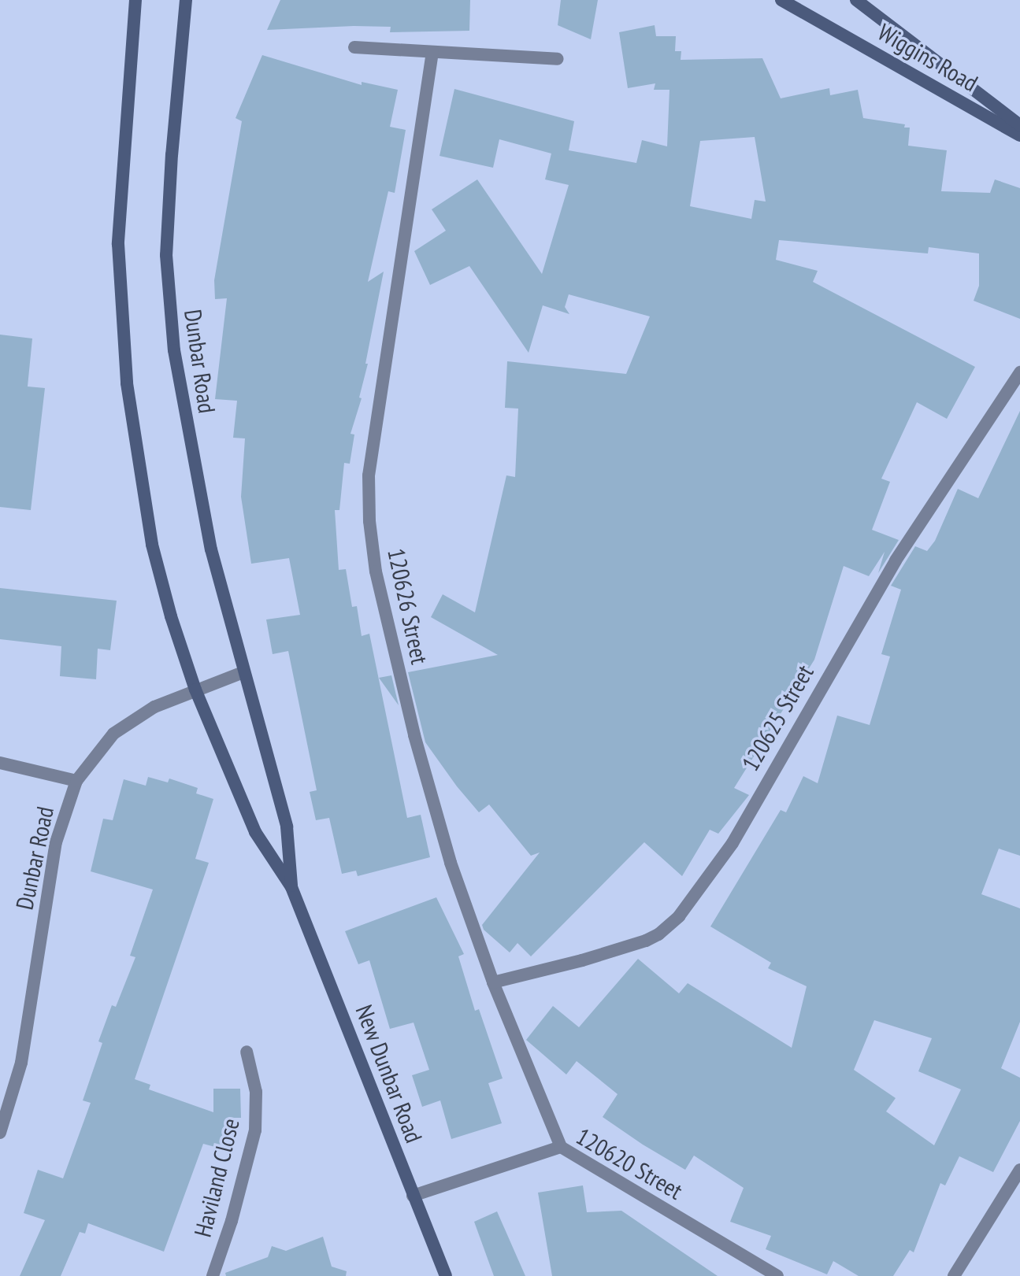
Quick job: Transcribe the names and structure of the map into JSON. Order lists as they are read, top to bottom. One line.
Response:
{"streets":{"street":["Wiggins Road","Dunbar Road","120626 Street","120625 Street","New Dunbar Road","120620 Street","Haviland Close"]},"crossings":[["Dunbar Road","New Dunbar Road"],["120626 Street","120625 Street"],["120626 Street","120620 Street"],["New Dunbar Road","120620 Street"]]}
